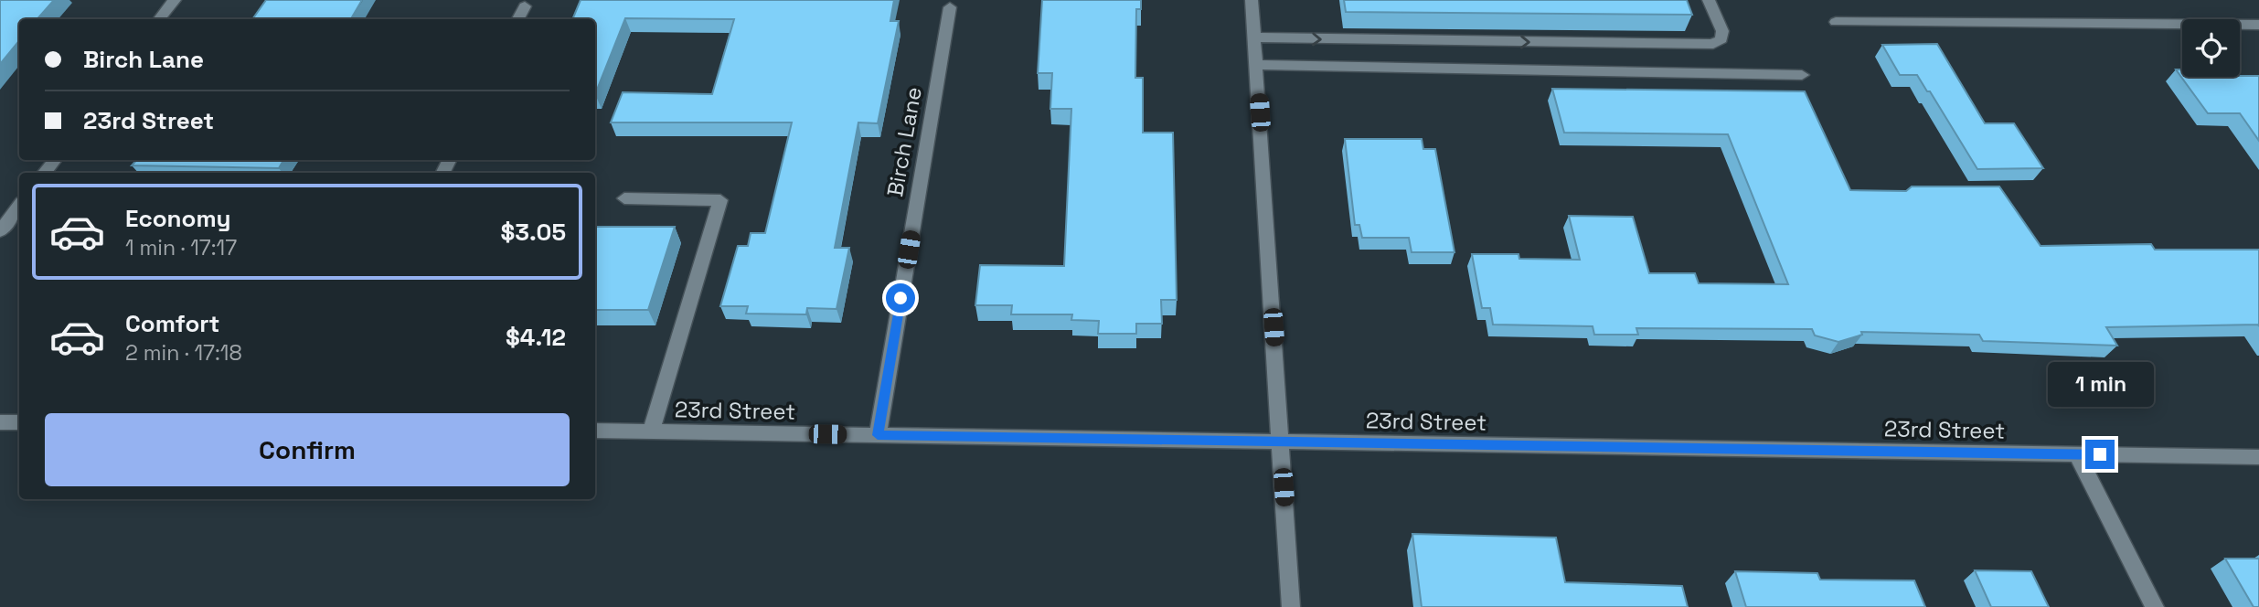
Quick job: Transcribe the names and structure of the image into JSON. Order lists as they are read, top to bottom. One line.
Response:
{"streets":{"street":["Birch Lane","23rd Street"]},"crossings":[["Birch Lane","23rd Street"]],"page":{"banner":["Birch Lane","23rd Street"],"list":[{"name":"Economy","note":"1 min · 17:17","value":"$3.05"},{"name":"Comfort","note":"2 min · 17:18","value":"$4.12"}],"bubble":"1 min","buttons":"Confirm"}}
